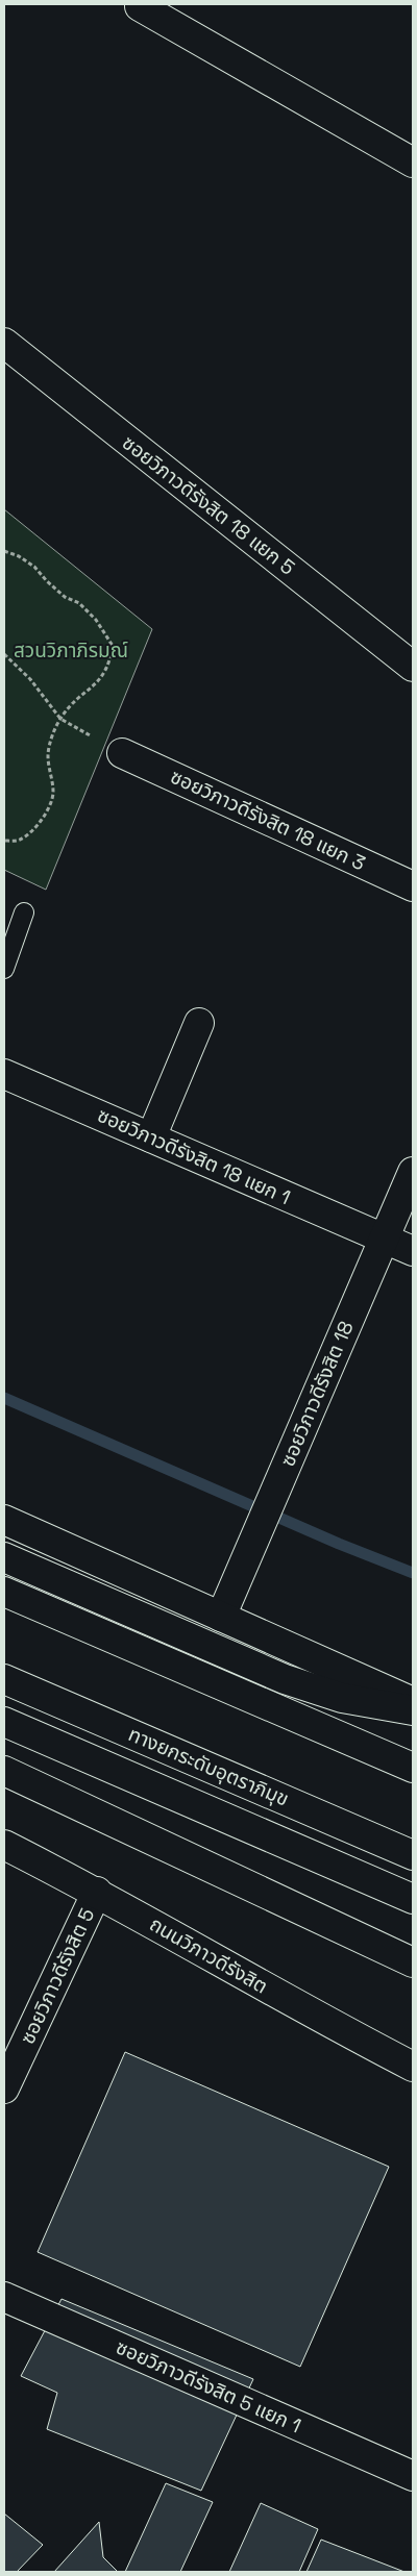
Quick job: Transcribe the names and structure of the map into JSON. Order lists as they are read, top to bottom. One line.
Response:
{"streets":{"main road":["ซอยวิภาวดีรังสิต 18 แยก 5","ซอยวิภาวดีรังสิต 18 แยก 3","ซอยวิภาวดีรังสิต 18 แยก 1","ซอยวิภาวดีรังสิต 18","ทางยกระดับอุตราภิมุข","ถนนวิภาวดีรังสิต","ซอยวิภาวดีรังสิต 5","ซอยวิภาวดีรังสิต 5 แยก 1"]},"crossings":[["ซอยวิภาวดีรังสิต 18 แยก 1","ซอยวิภาวดีรังสิต 18"],["ถนนวิภาวดีรังสิต","ซอยวิภาวดีรังสิต 5"]],"parks":["สวนวิภาภิรมณ์"]}
